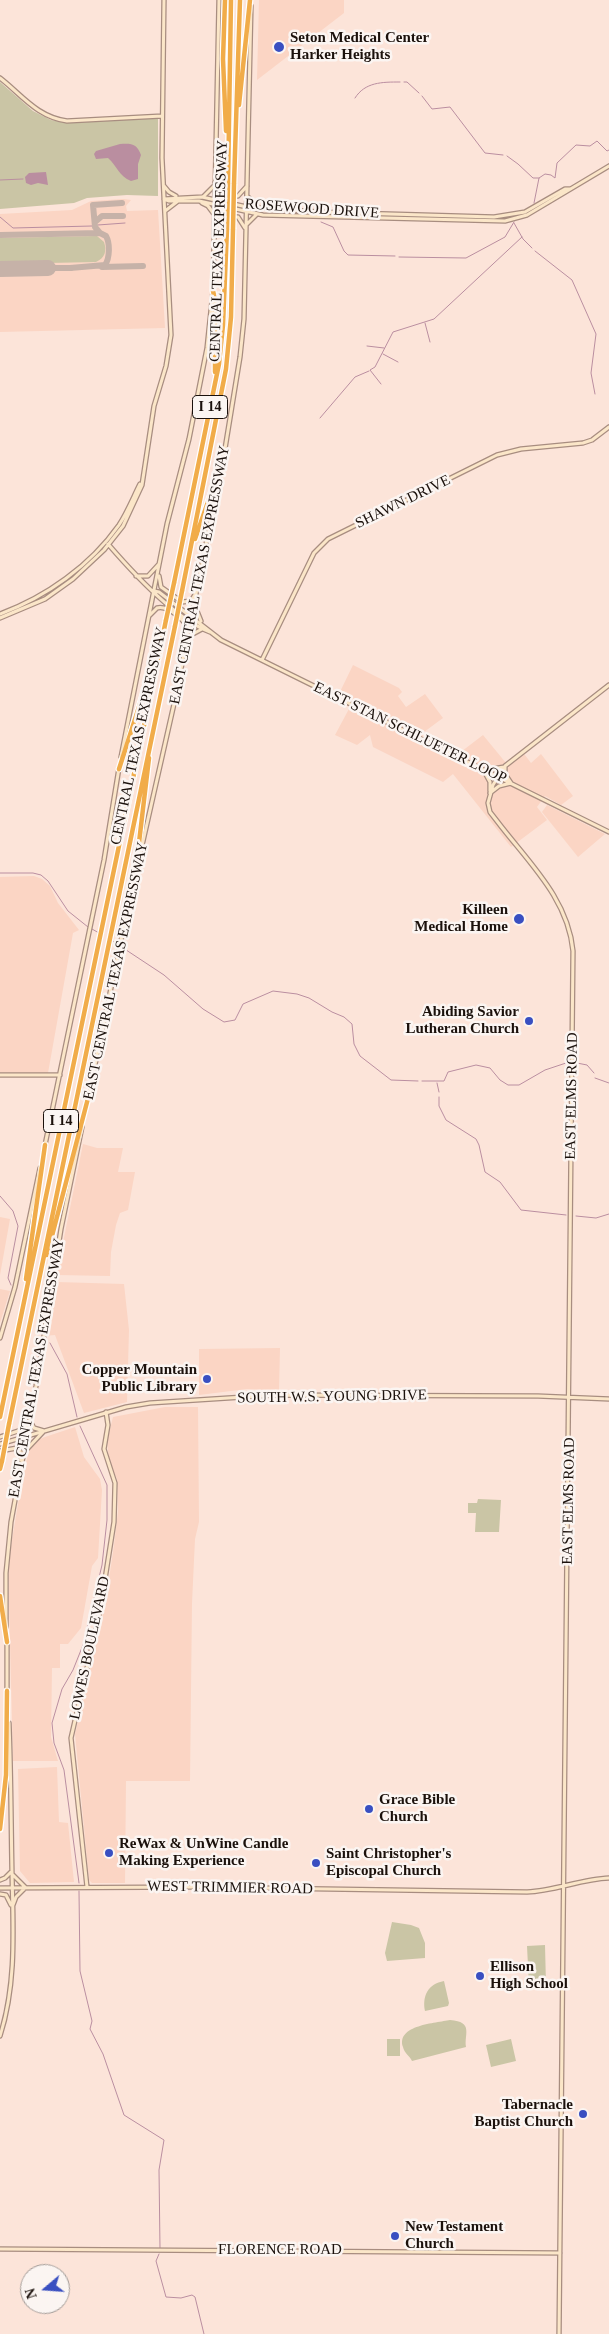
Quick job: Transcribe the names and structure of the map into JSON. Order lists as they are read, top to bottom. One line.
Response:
{"streets":{"highway":["CENTRAL TEXAS EXPRESSWAY","I 14"],"main road":["ROSEWOOD DRIVE","SHAWN DRIVE","EAST CENTRAL TEXAS EXPRESSWAY","EAST STAN SCHLUETER LOOP","EAST ELMS ROAD","SOUTH W.S. YOUNG DRIVE","LOWES BOULEVARD","WEST TRIMMIER ROAD","FLORENCE ROAD"]},"crossings":[["ROSEWOOD DRIVE","EAST CENTRAL TEXAS EXPRESSWAY"],["SHAWN DRIVE","EAST STAN SCHLUETER LOOP"],["EAST CENTRAL TEXAS EXPRESSWAY","EAST STAN SCHLUETER LOOP"],["EAST CENTRAL TEXAS EXPRESSWAY","SOUTH W.S. YOUNG DRIVE"],["EAST CENTRAL TEXAS EXPRESSWAY","WEST TRIMMIER ROAD"],["EAST STAN SCHLUETER LOOP","EAST ELMS ROAD"],["EAST ELMS ROAD","SOUTH W.S. YOUNG DRIVE"],["EAST ELMS ROAD","WEST TRIMMIER ROAD"],["EAST ELMS ROAD","FLORENCE ROAD"],["SOUTH W.S. YOUNG DRIVE","LOWES BOULEVARD"],["LOWES BOULEVARD","WEST TRIMMIER ROAD"]],"places":["Seton Medical Center Harker Heights","Killeen Medical Home","Abiding Savior Lutheran Church","Copper Mountain Public Library","Grace Bible Church","ReWax & UnWine Candle Making Experience","Saint Christopher's Episcopal Church","Ellison High School","Tabernacle Baptist Church","New Testament Church"],"north":"left"}
